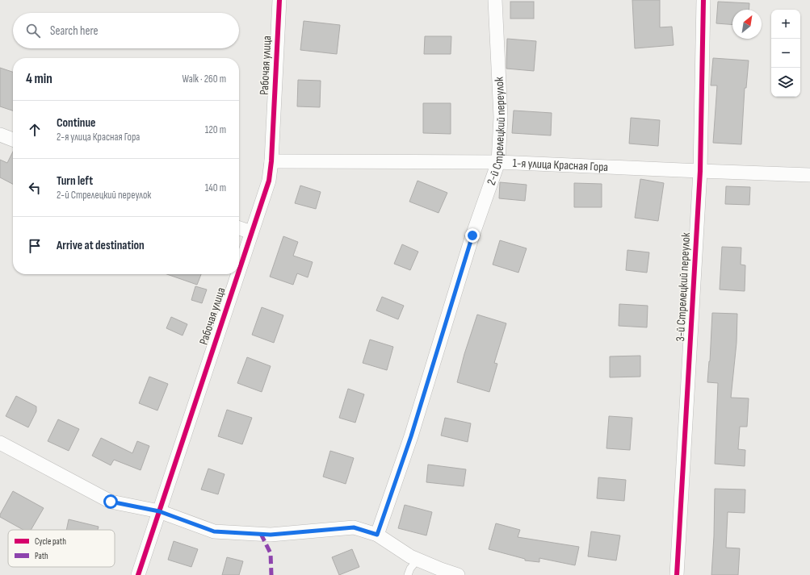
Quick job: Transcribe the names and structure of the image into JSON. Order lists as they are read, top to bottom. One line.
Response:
{"streets":{"street":["Рабочая улица","2-й Стрелецкий переулок","1-я улица Красная Гора","3-й Стрелецкий переулок"]},"crossings":[["Рабочая улица","1-я улица Красная Гора"],["2-й Стрелецкий переулок","1-я улица Красная Гора"],["1-я улица Красная Гора","3-й Стрелецкий переулок"]],"legend":["Cycle path","Path"],"north":"top right","page":{"map_buttons":["+","−"],"search":"Search here","heading":["4 min","Walk · 260 m"],"list":[["Continue","2-я улица Красная Гора","120 m"],["Turn left","2-й Стрелецкий переулок","140 m"],"Arrive at destination"]}}
